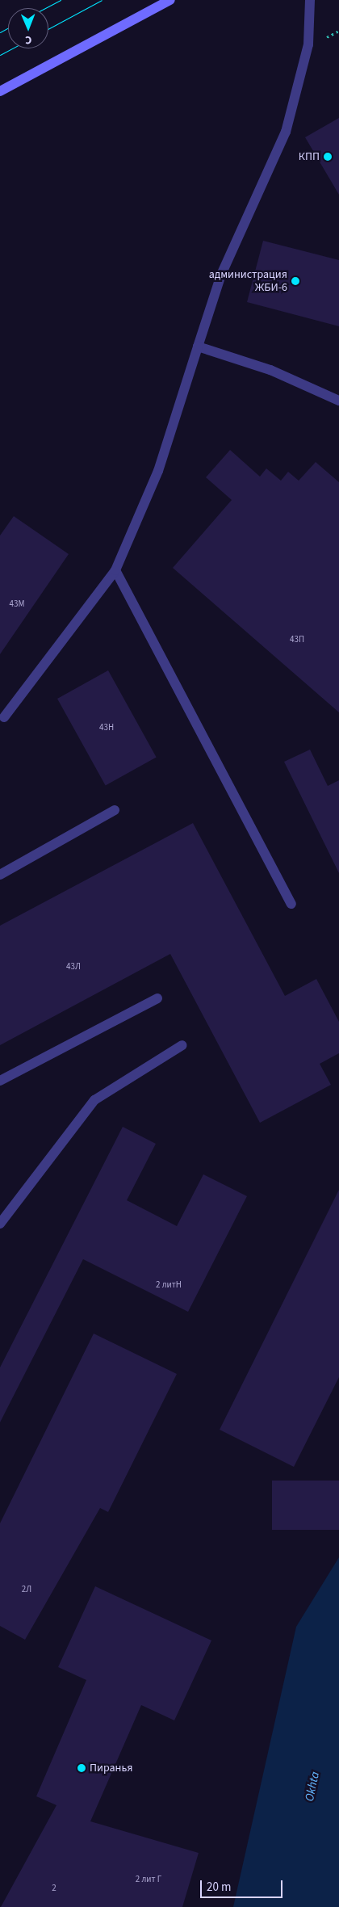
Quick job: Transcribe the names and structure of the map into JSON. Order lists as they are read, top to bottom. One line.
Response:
{"water":["Okhta"],"places":["КПП","администрация ЖБИ-6","Пиранья"],"house_numbers":["43М","43П","43Н","43Л","2 литН","2Л","2 лит Г","2"],"scale_bar":"20 m","north":"bottom"}
